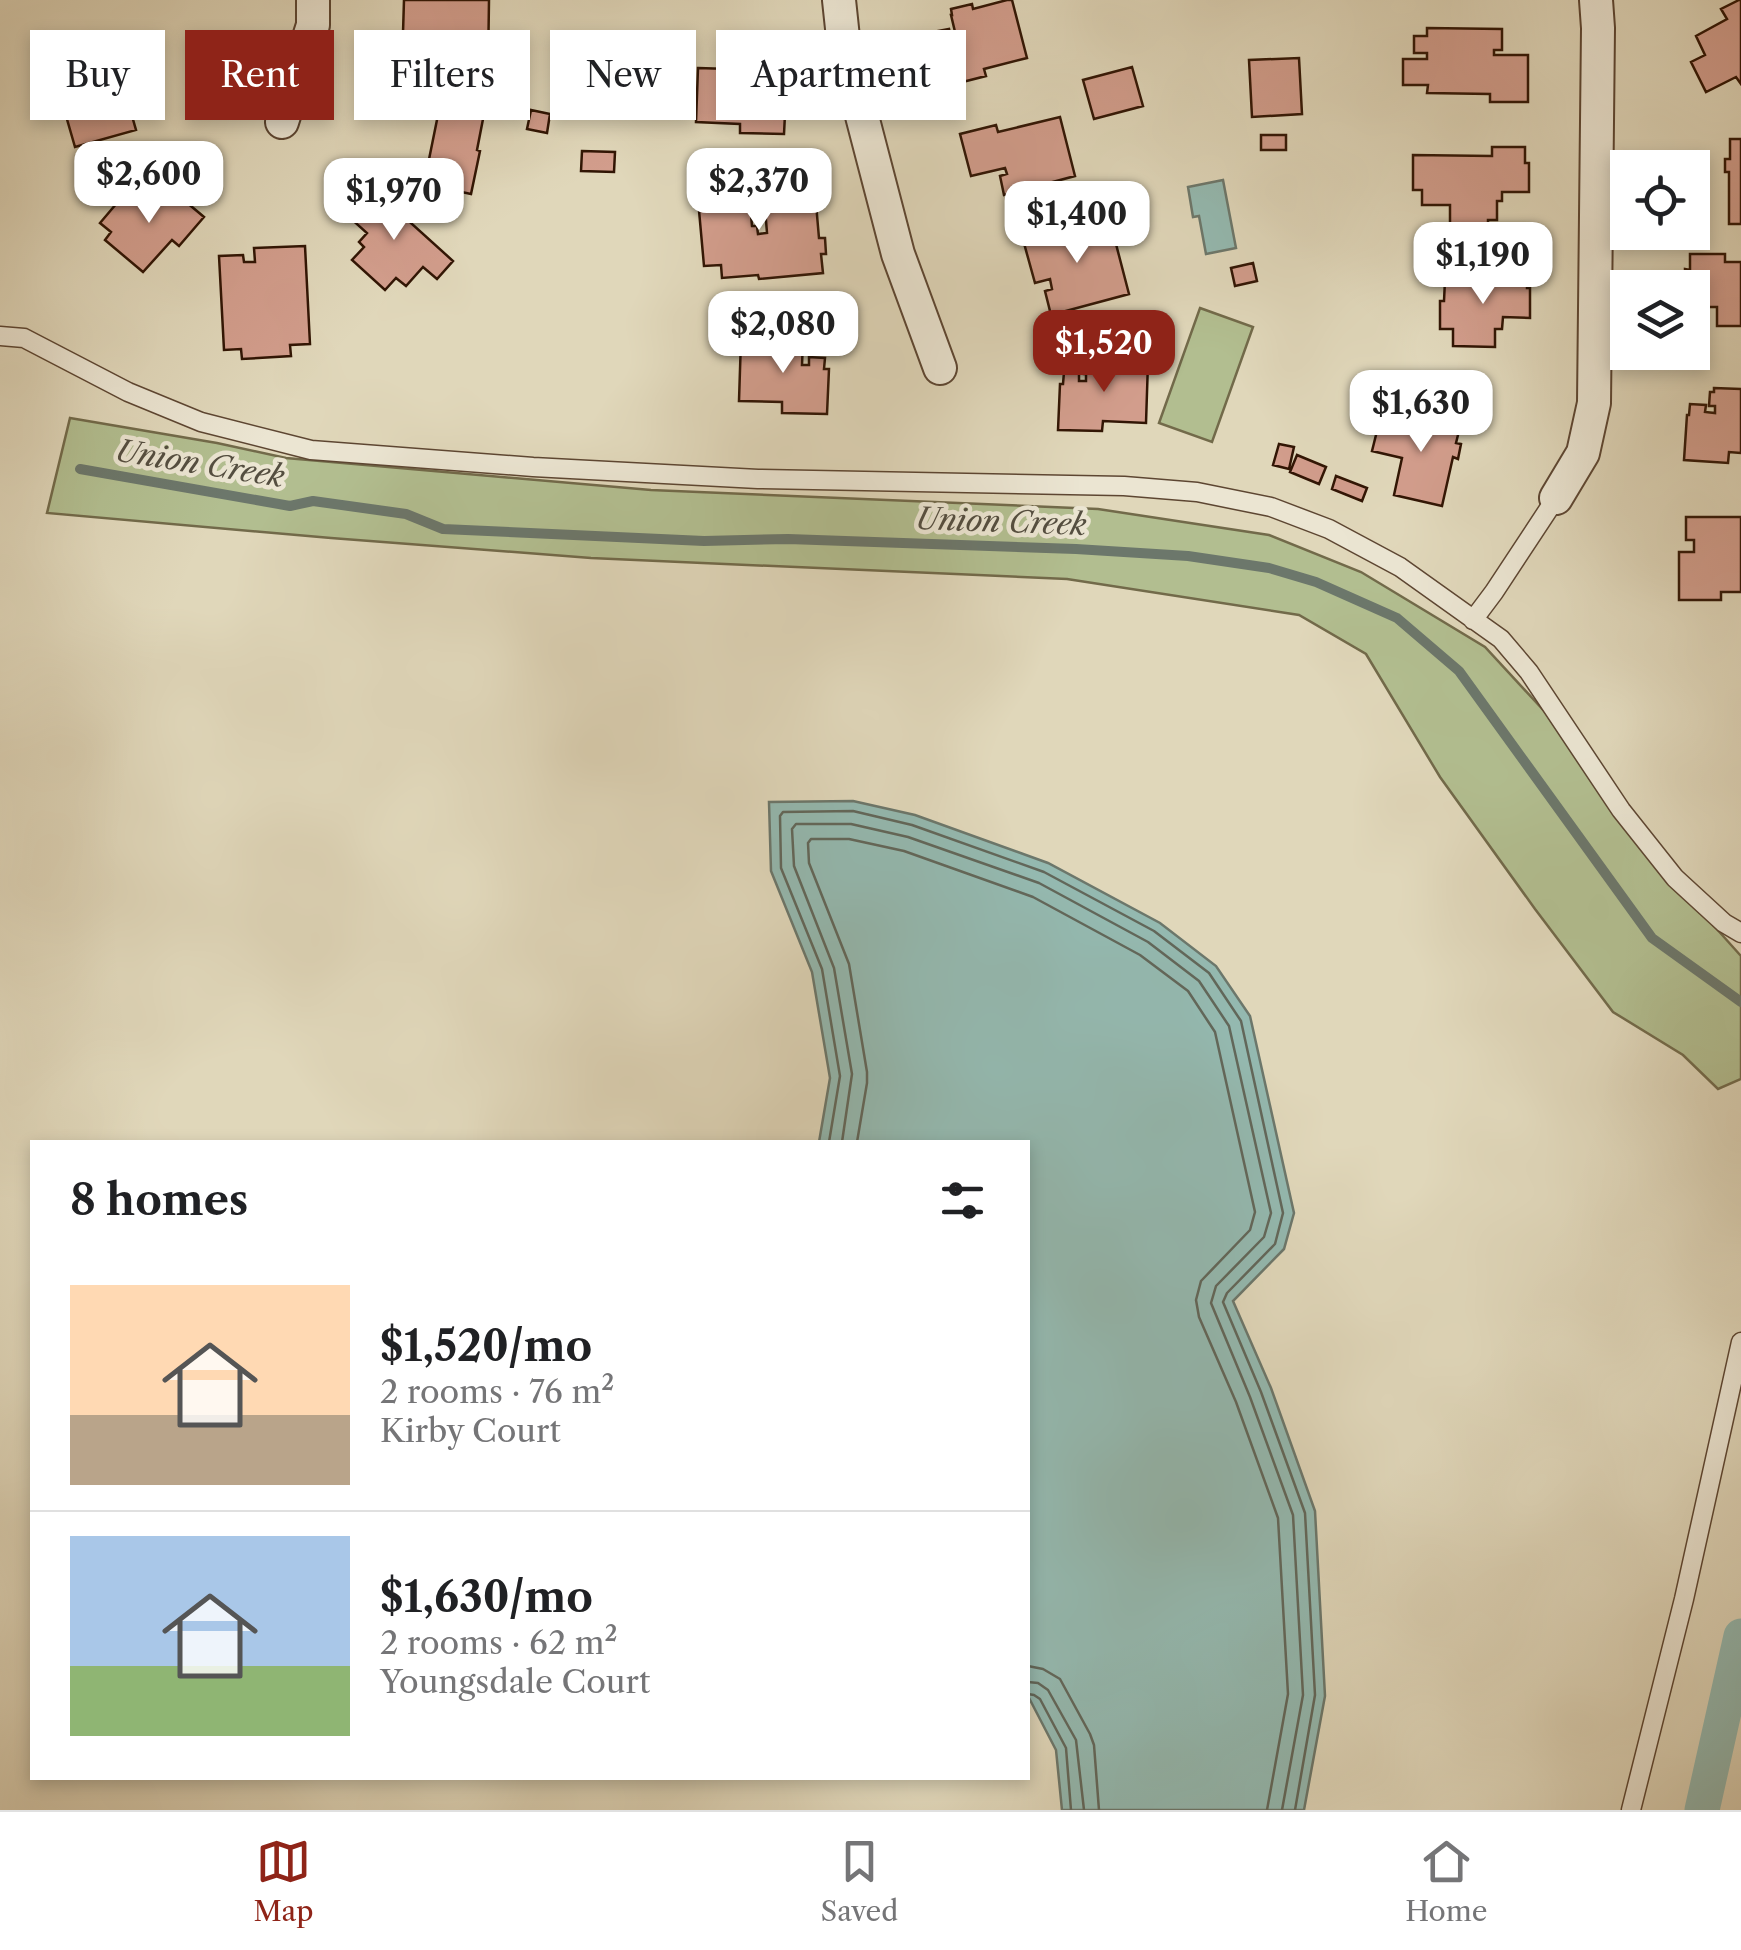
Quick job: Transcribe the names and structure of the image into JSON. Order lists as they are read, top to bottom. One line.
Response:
{"water":["Union Creek"],"page":{"chip":["Buy","Rent","Filters","New","Apartment"],"price":["$2,600","$2,370","$1,970","$1,400","$1,190","$2,080","$1,520","$1,630"],"heading":"8 homes","list":[{"name":"$1,520/mo","note":"2 rooms · 76 m² · Kirby Court"},{"name":"$1,630/mo","note":"2 rooms · 62 m² · Youngsdale Court"}],"tabs":["Map","Saved","Home"]}}
